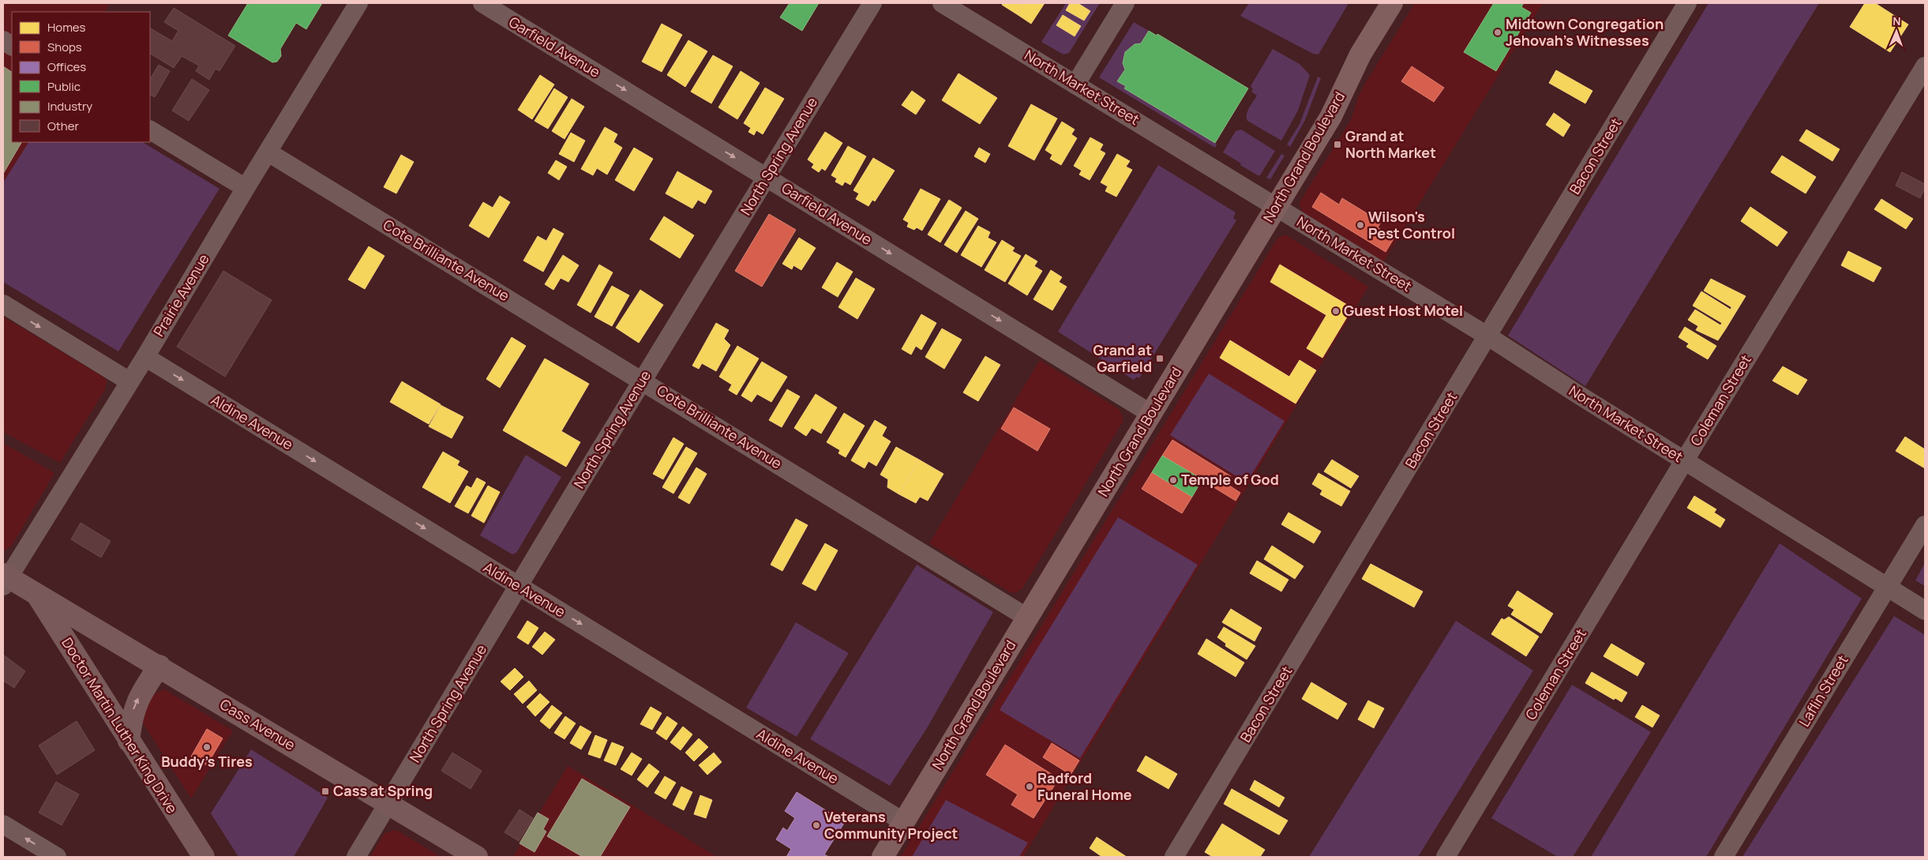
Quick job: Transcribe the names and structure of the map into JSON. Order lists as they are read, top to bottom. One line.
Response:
{"streets":{"main road":["North Grand Boulevard","Cass Avenue","Doctor Martin Luther King Drive"],"street":["Garfield Avenue","North Market Street","North Spring Avenue","Bacon Street","Cote Brilliante Avenue","Prairie Avenue","Coleman Street","Aldine Avenue","Laflin Street"]},"crossings":[["Garfield Avenue","North Spring Avenue"],["Garfield Avenue","North Grand Boulevard"],["North Market Street","Bacon Street"],["North Market Street","North Grand Boulevard"],["North Market Street","Coleman Street"],["North Market Street","Laflin Street"],["North Spring Avenue","Cote Brilliante Avenue"],["North Spring Avenue","Aldine Avenue"],["North Spring Avenue","Cass Avenue"],["North Grand Boulevard","Cote Brilliante Avenue"],["North Grand Boulevard","Aldine Avenue"],["Cote Brilliante Avenue","Prairie Avenue"],["Prairie Avenue","Aldine Avenue"],["Prairie Avenue","Cass Avenue"],["Cass Avenue","Doctor Martin Luther King Drive"]],"one_way":["Garfield Avenue","Aldine Avenue"],"places":{"other":["Midtown Congregation Jehovah's Witnesses","Wilson's Pest Control","Guest Host Motel","Temple of God","Buddy's Tires","Radford Funeral Home","Veterans Community Project"],"transit":["Grand at North Market","Grand at Garfield","Cass at Spring"]},"legend":["Homes","Shops","Offices","Public","Industry","Other"],"north":"top"}
